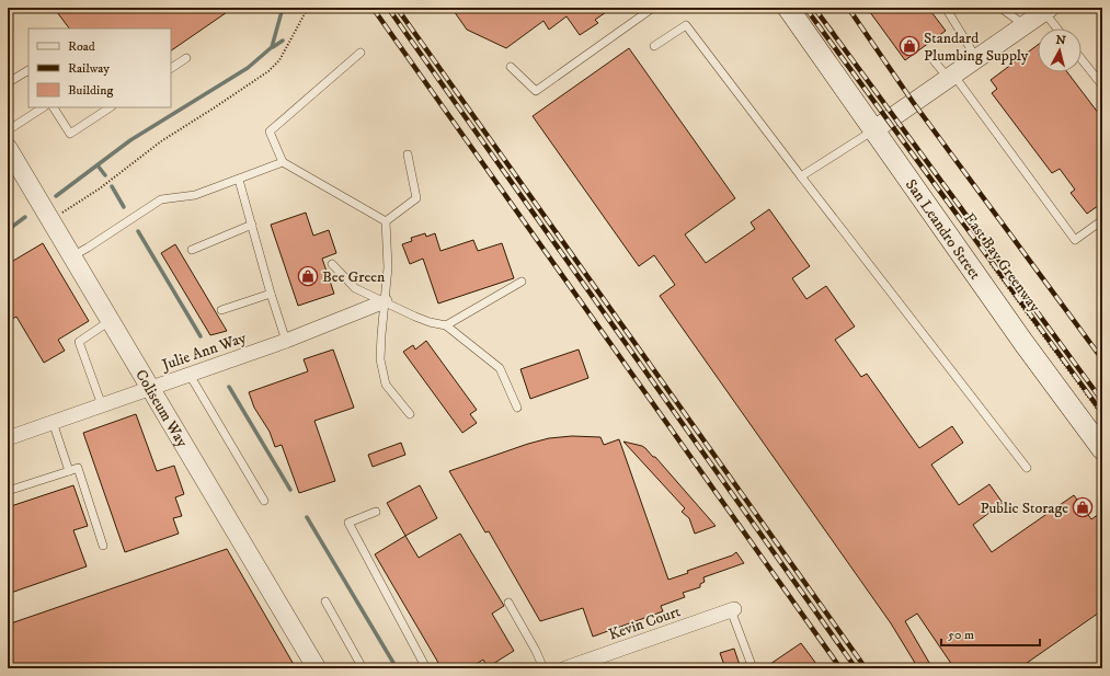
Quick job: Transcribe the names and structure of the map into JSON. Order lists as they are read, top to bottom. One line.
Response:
{"streets":{"main road":["San Leandro Street"],"street":["Julie Ann Way","Coliseum Way","Kevin Court"],"path":["East Bay Greenway"]},"crossings":[["Julie Ann Way","Coliseum Way"]],"places":{"shop":["Standard Plumbing Supply","Bee Green","Public Storage"]},"legend":["Road","Railway","Building"],"scale_bar":"50 m","north":"top"}
